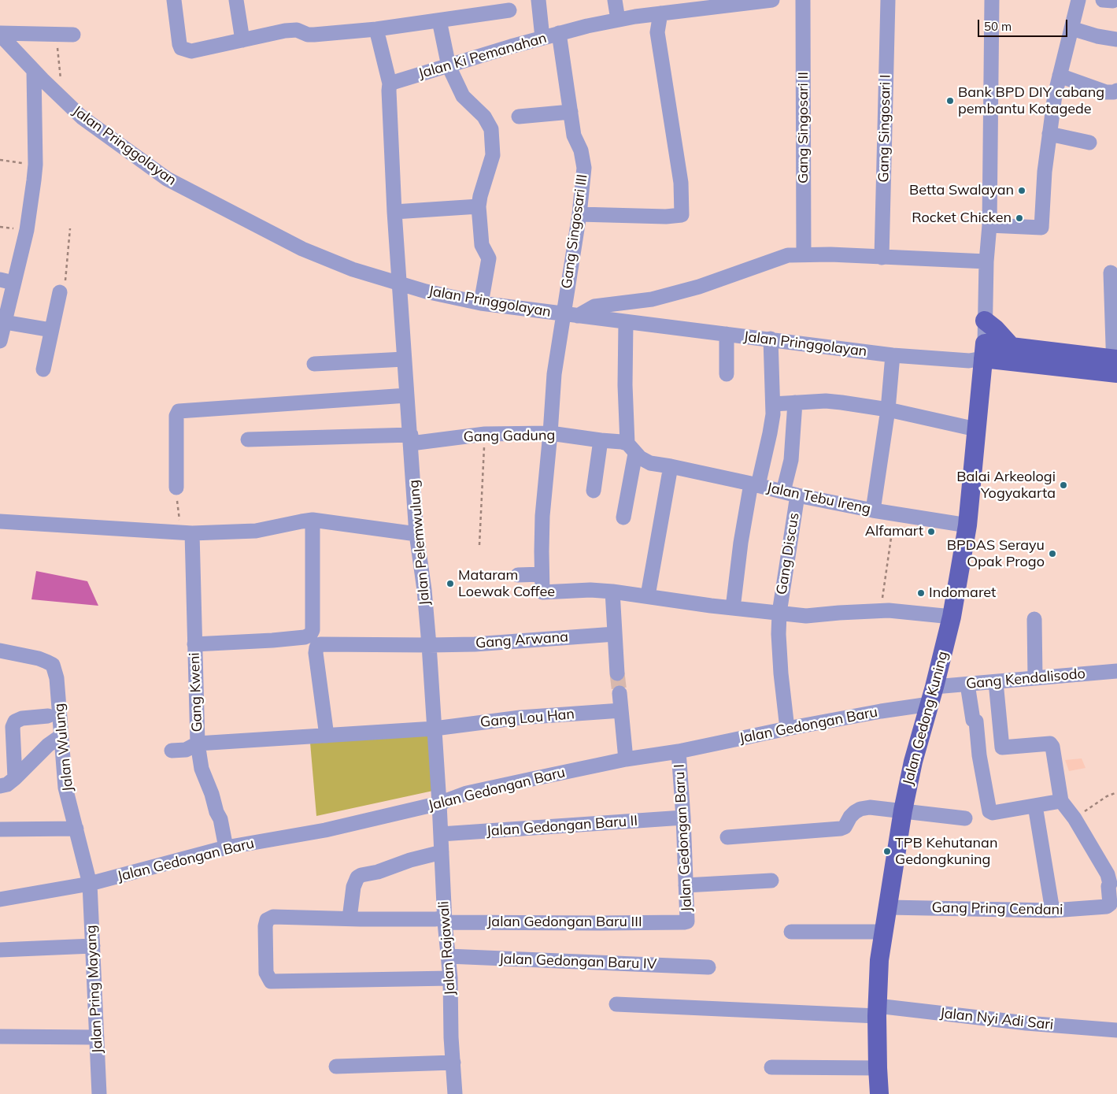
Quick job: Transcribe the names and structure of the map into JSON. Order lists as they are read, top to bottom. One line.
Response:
{"streets":{"main road":["Jalan Gedong Kuning"],"street":["Jalan Ki Pemanahan","Gang Singosari II","Gang Singosari I","Jalan Pringgolayan","Gang Singosari III","Gang Gadung","Jalan Tebu Ireng","Jalan Pelemwulung","Gang Discus","Gang Arwana","Gang Kendalisodo","Gang Kweni","Gang Lou Han","Jalan Gedongan Baru","Jalan Wulung","Jalan Gedongan Baru II","Jalan Gedongan Baru I","Gang Pring Cendani","Jalan Gedongan Baru III","Jalan Rajawali","Jalan Gedongan Baru IV","Jalan Pring Mayang","Jalan Nyi Adi Sari"]},"crossings":[["Jalan Ki Pemanahan","Gang Singosari III"],["Jalan Pringgolayan","Gang Singosari III"],["Jalan Pringgolayan","Jalan Pelemwulung"],["Jalan Pringgolayan","Jalan Gedong Kuning"],["Gang Singosari III","Gang Gadung"],["Gang Gadung","Jalan Tebu Ireng"],["Gang Gadung","Jalan Pelemwulung"],["Jalan Tebu Ireng","Gang Discus"],["Jalan Tebu Ireng","Jalan Gedong Kuning"],["Jalan Pelemwulung","Gang Arwana"],["Jalan Pelemwulung","Gang Lou Han"],["Jalan Pelemwulung","Jalan Gedongan Baru"],["Jalan Pelemwulung","Jalan Rajawali"],["Gang Discus","Jalan Gedongan Baru"],["Gang Arwana","Gang Lou Han"],["Gang Kendalisodo","Jalan Gedong Kuning"],["Gang Kendalisodo","Jalan Gedongan Baru"],["Gang Kweni","Gang Lou Han"],["Gang Kweni","Jalan Gedongan Baru"],["Jalan Gedong Kuning","Jalan Gedongan Baru"],["Jalan Gedong Kuning","Gang Pring Cendani"],["Jalan Gedong Kuning","Jalan Nyi Adi Sari"],["Jalan Gedongan Baru","Jalan Wulung"],["Jalan Gedongan Baru","Jalan Gedongan Baru I"],["Jalan Gedongan Baru","Jalan Rajawali"],["Jalan Gedongan Baru","Jalan Pring Mayang"],["Jalan Wulung","Jalan Pring Mayang"],["Jalan Gedongan Baru II","Jalan Gedongan Baru I"],["Jalan Gedongan Baru II","Jalan Rajawali"],["Jalan Gedongan Baru I","Jalan Gedongan Baru III"],["Jalan Gedongan Baru III","Jalan Rajawali"],["Jalan Rajawali","Jalan Gedongan Baru IV"]],"places":["Bank BPD DIY cabang pembantu Kotagede","Betta Swalayan","Rocket Chicken","Balai Arkeologi Yogyakarta","Alfamart","BPDAS Serayu Opak Progo","Mataram Loewak Coffee","Indomaret","TPB Kehutanan Gedongkuning"],"scale_bar":"50 m"}
